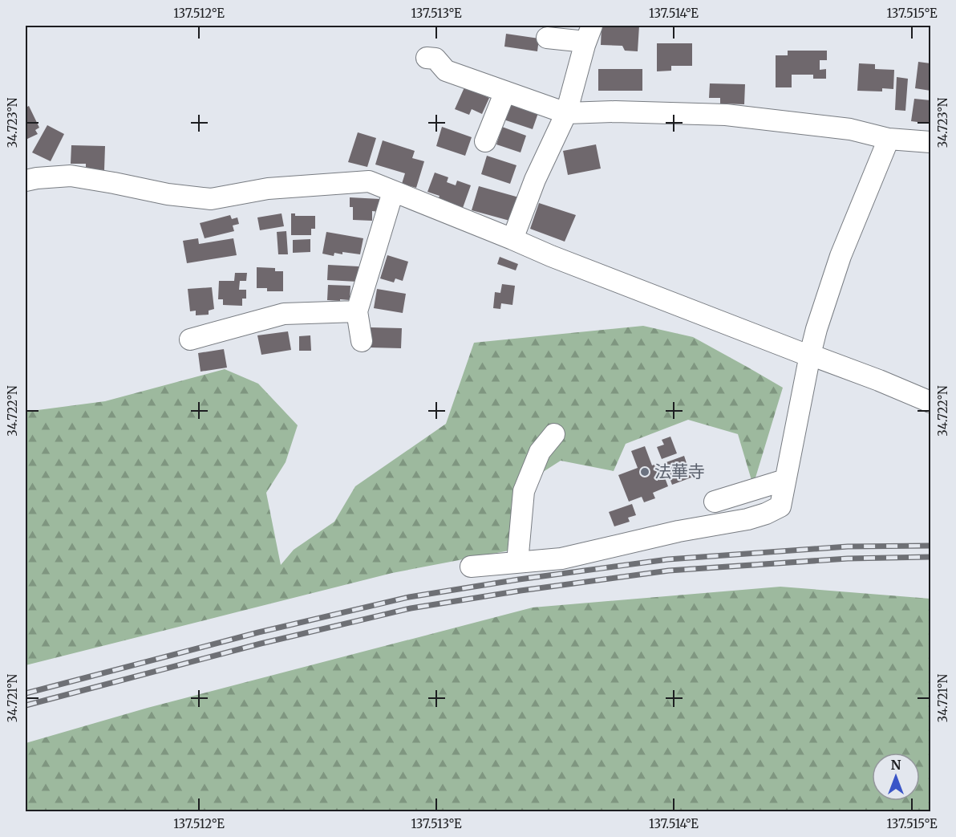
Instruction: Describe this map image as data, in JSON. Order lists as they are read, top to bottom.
{
  "places": ["法華寺"],
  "north": "top",
  "coordinates": [
    "137.512°E",
    "137.513°E",
    "137.514°E",
    "137.515°E",
    "34.723°N",
    "34.722°N",
    "34.721°N"
  ]
}
